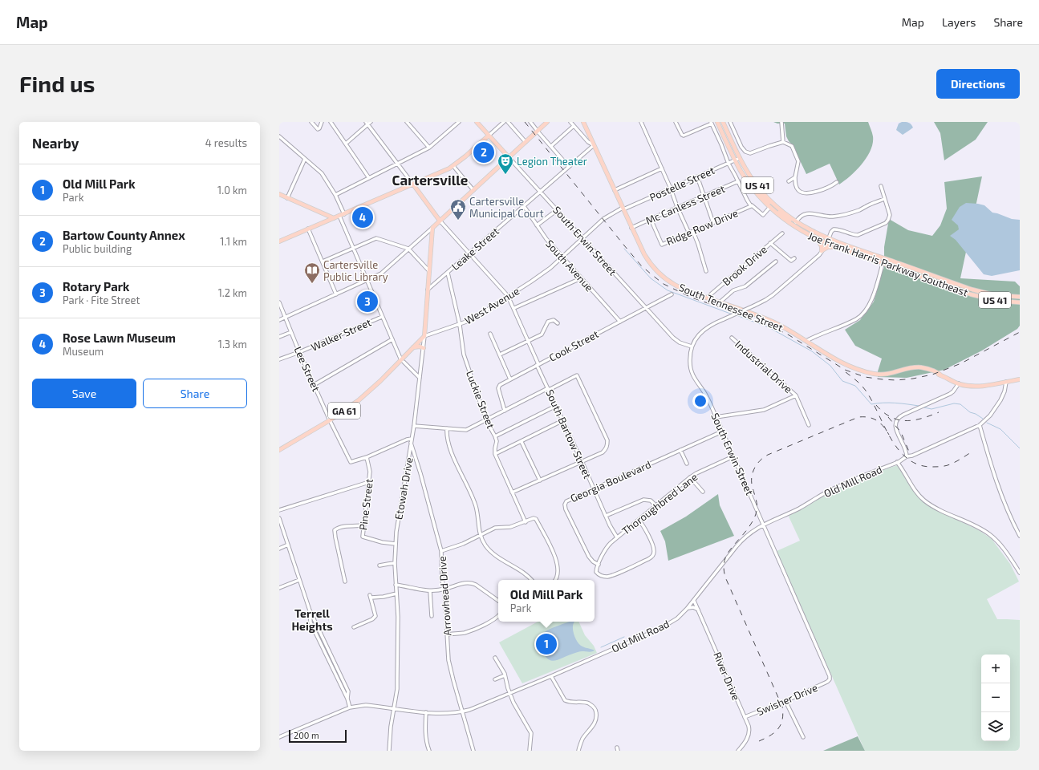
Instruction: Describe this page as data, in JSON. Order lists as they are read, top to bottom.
{
  "streets": {
    "main road": [
      "US 41",
      "Joe Frank Harris Parkway Southeast",
      "West Avenue",
      "South Tennessee Street",
      "GA 61",
      "Etowah Drive"
    ],
    "street": [
      "Postelle Street",
      "Mc Canless Street",
      "Ridge Row Drive",
      "South Erwin Street",
      "Leake Street",
      "South Avenue",
      "Brook Drive",
      "Walker Street",
      "Cook Street",
      "Industrial Drive",
      "Lee Street",
      "Luckie Street",
      "South Bartow Street",
      "Georgia Boulevard",
      "Old Mill Road",
      "Thoroughbred Lane",
      "Pine Street",
      "Arrowhead Drive",
      "River Drive",
      "Swisher Drive"
    ]
  },
  "crossings": [
    ["Postelle Street", "Joe Frank Harris Parkway Southeast"],
    ["Postelle Street", "West Avenue"],
    ["Postelle Street", "South Tennessee Street"],
    ["Mc Canless Street", "Ridge Row Drive"],
    ["Mc Canless Street", "South Tennessee Street"],
    ["South Erwin Street", "Leake Street"],
    ["South Erwin Street", "West Avenue"],
    ["South Erwin Street", "Cook Street"],
    ["South Erwin Street", "Industrial Drive"],
    ["South Erwin Street", "Georgia Boulevard"],
    ["South Erwin Street", "Old Mill Road"],
    ["South Erwin Street", "Thoroughbred Lane"],
    ["South Erwin Street", "Swisher Drive"],
    ["Leake Street", "South Avenue"],
    ["Leake Street", "South Tennessee Street"],
    ["Leake Street", "Luckie Street"],
    ["Leake Street", "South Bartow Street"],
    ["Leake Street", "Etowah Drive"],
    ["South Avenue", "West Avenue"],
    ["South Avenue", "Cook Street"],
    ["Brook Drive", "South Tennessee Street"],
    ["West Avenue", "South Tennessee Street"],
    ["West Avenue", "Lee Street"],
    ["West Avenue", "Luckie Street"],
    ["West Avenue", "South Bartow Street"],
    ["West Avenue", "Etowah Drive"],
    ["South Tennessee Street", "Old Mill Road"],
    ["Walker Street", "Lee Street"],
    ["Cook Street", "South Bartow Street"],
    ["Lee Street", "Etowah Drive"],
    ["Lee Street", "Pine Street"],
    ["South Bartow Street", "Georgia Boulevard"],
    ["South Bartow Street", "Thoroughbred Lane"],
    ["Georgia Boulevard", "Thoroughbred Lane"],
    ["Old Mill Road", "Etowah Drive"],
    ["Old Mill Road", "Arrowhead Drive"],
    ["Old Mill Road", "River Drive"],
    ["Etowah Drive", "Pine Street"],
    ["Etowah Drive", "Arrowhead Drive"],
    ["River Drive", "Swisher Drive"]
  ],
  "districts": ["Cartersville", "Terrell Heights"],
  "places": {
    "theatre": ["Legion Theater"],
    "public building": ["Cartersville Municipal Court"],
    "library": ["Cartersville Public Library"]
  },
  "scale_bar": "200 m",
  "page": {
    "header": "Map",
    "nav": ["Map", "Layers", "Share"],
    "buttons": [
      "Directions",
      ["Save", "Share"]
    ],
    "title": "Find us",
    "heading": ["Nearby", "4 results"],
    "pins": [
      "2",
      "4",
      "3",
      "1"
    ],
    "list": [
      {
        "mark": "1",
        "name": "Old Mill Park",
        "note": "Park",
        "value": "1.0 km"
      },
      {
        "mark": "2",
        "name": "Bartow County Annex",
        "note": "Public building",
        "value": "1.1 km"
      },
      {
        "mark": "3",
        "name": "Rotary Park",
        "note": "Park · Fite Street",
        "value": "1.2 km"
      },
      {
        "mark": "4",
        "name": "Rose Lawn Museum",
        "note": "Museum",
        "value": "1.3 km"
      }
    ],
    "popup": ["Old Mill Park", "Park"],
    "map_buttons": ["+", "−"],
    "scale": "200 m"
  }
}
